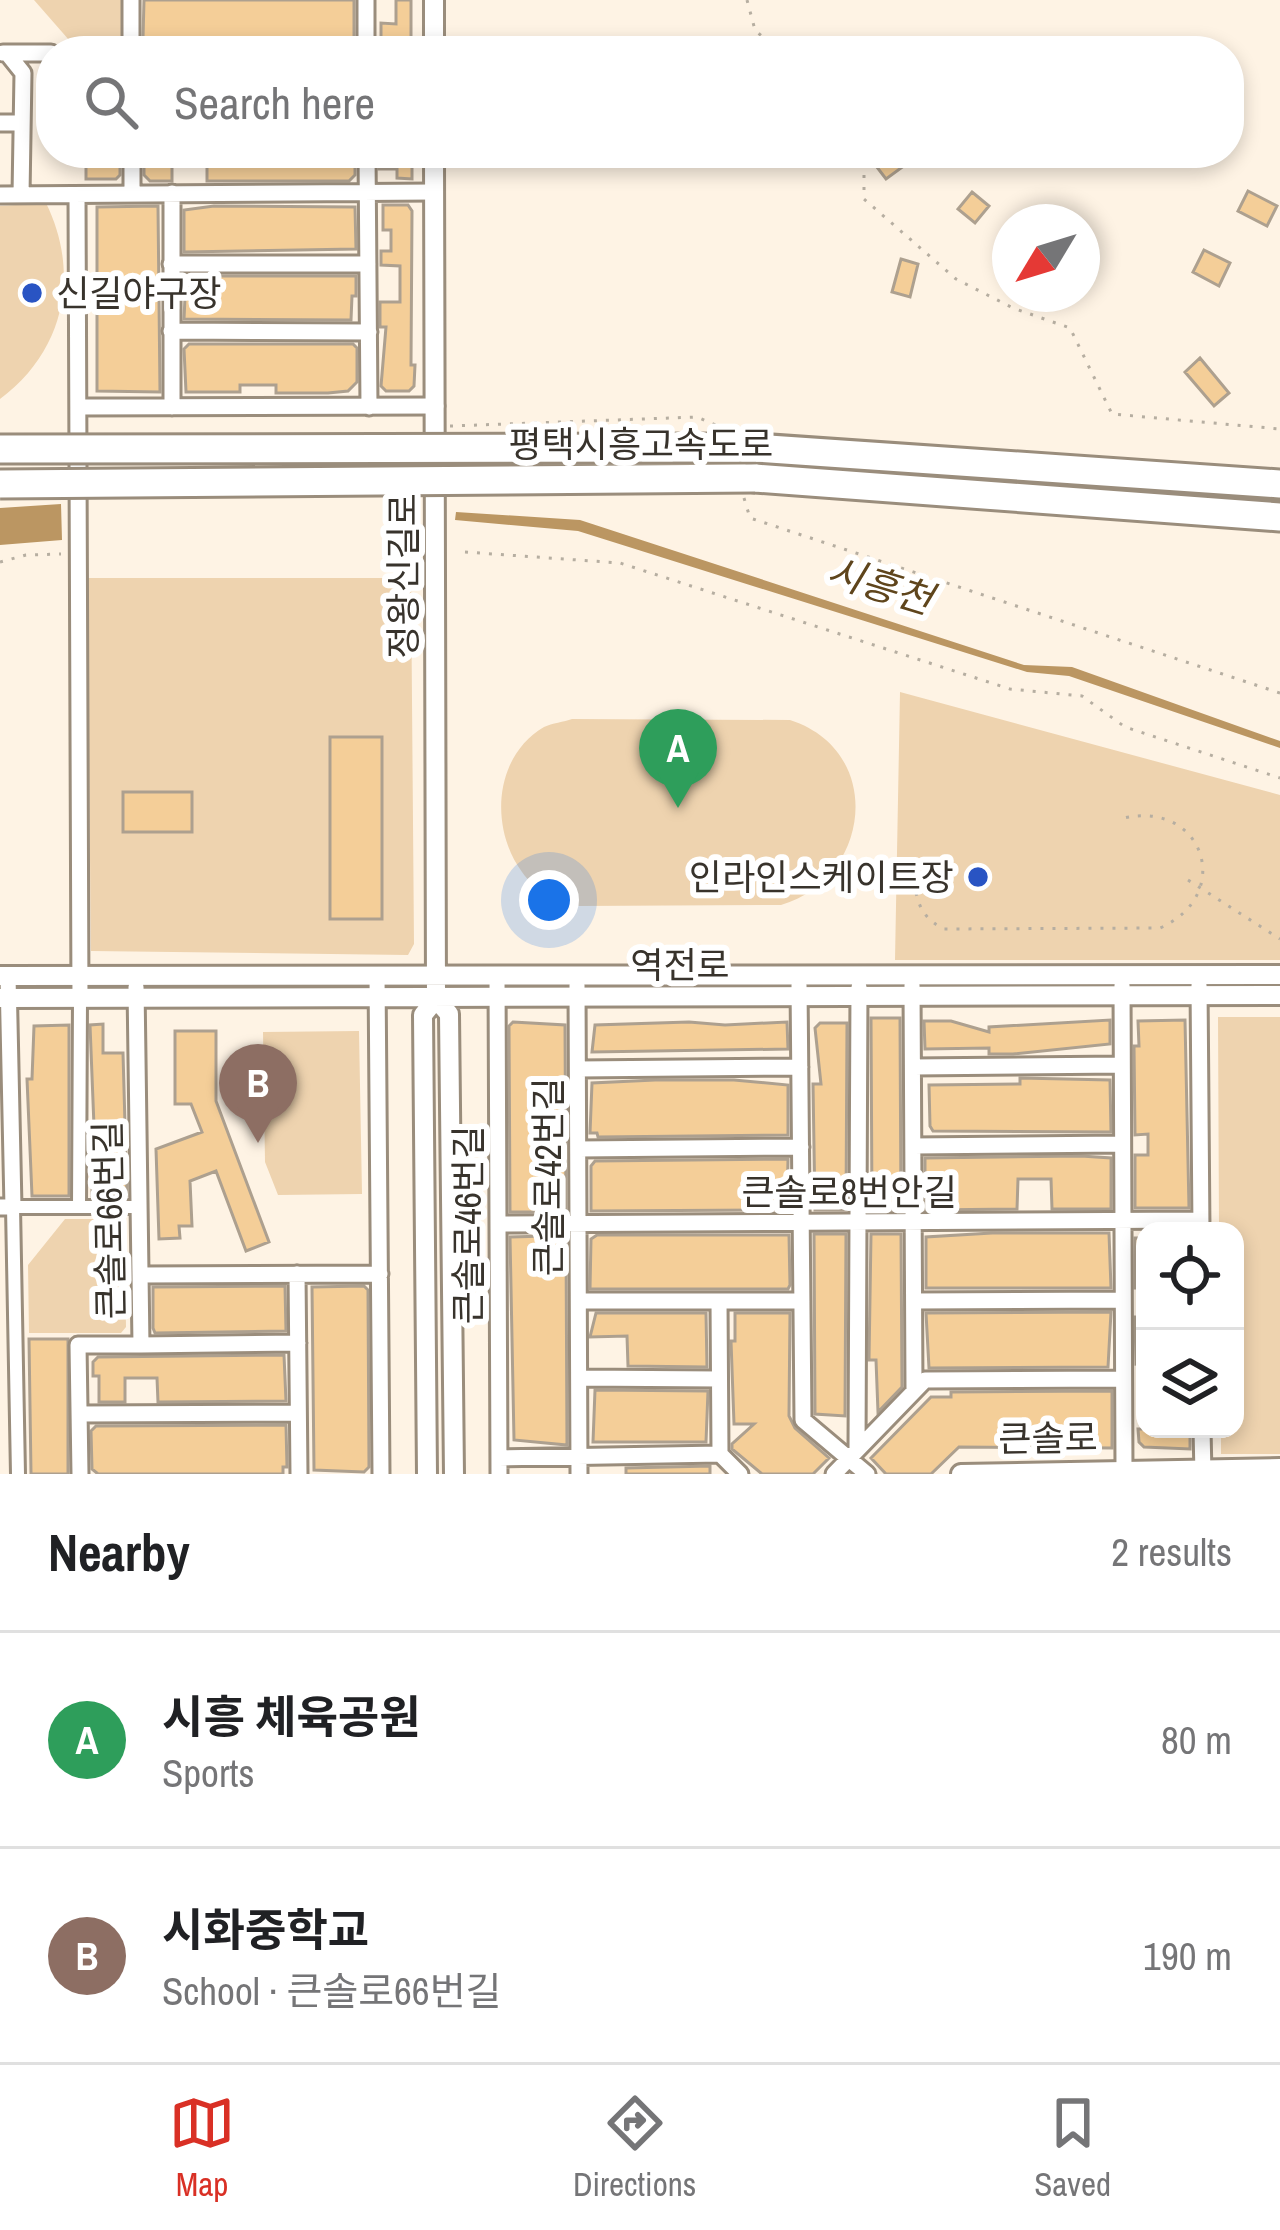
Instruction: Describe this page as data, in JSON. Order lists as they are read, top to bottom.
{
  "streets": {
    "highway": ["평택시흥고속도로"],
    "street": [
      "정왕신길로",
      "역전로",
      "큰솔로42번길",
      "큰솔로8번안길",
      "큰솔로66번길",
      "큰솔로46번길",
      "큰솔로"
    ]
  },
  "crossings": [
    ["정왕신길로", "역전로"],
    ["역전로", "큰솔로42번길"],
    ["역전로", "큰솔로66번길"],
    ["역전로", "큰솔로46번길"],
    ["큰솔로42번길", "큰솔로8번안길"],
    ["큰솔로8번안길", "큰솔로46번길"]
  ],
  "water": ["시흥천"],
  "places": ["신길야구장", "인라인스케이트장"],
  "north": "bottom left",
  "page": {
    "search": "Search here",
    "pins": ["A", "B"],
    "heading": ["Nearby", "2 results"],
    "list": [
      {
        "mark": "A",
        "name": "시흥 체육공원",
        "note": "Sports",
        "value": "80 m"
      },
      {
        "mark": "B",
        "name": "시화중학교",
        "note": "School · 큰솔로66번길",
        "value": "190 m"
      }
    ],
    "nav": ["Map", "Directions", "Saved"]
  }
}
